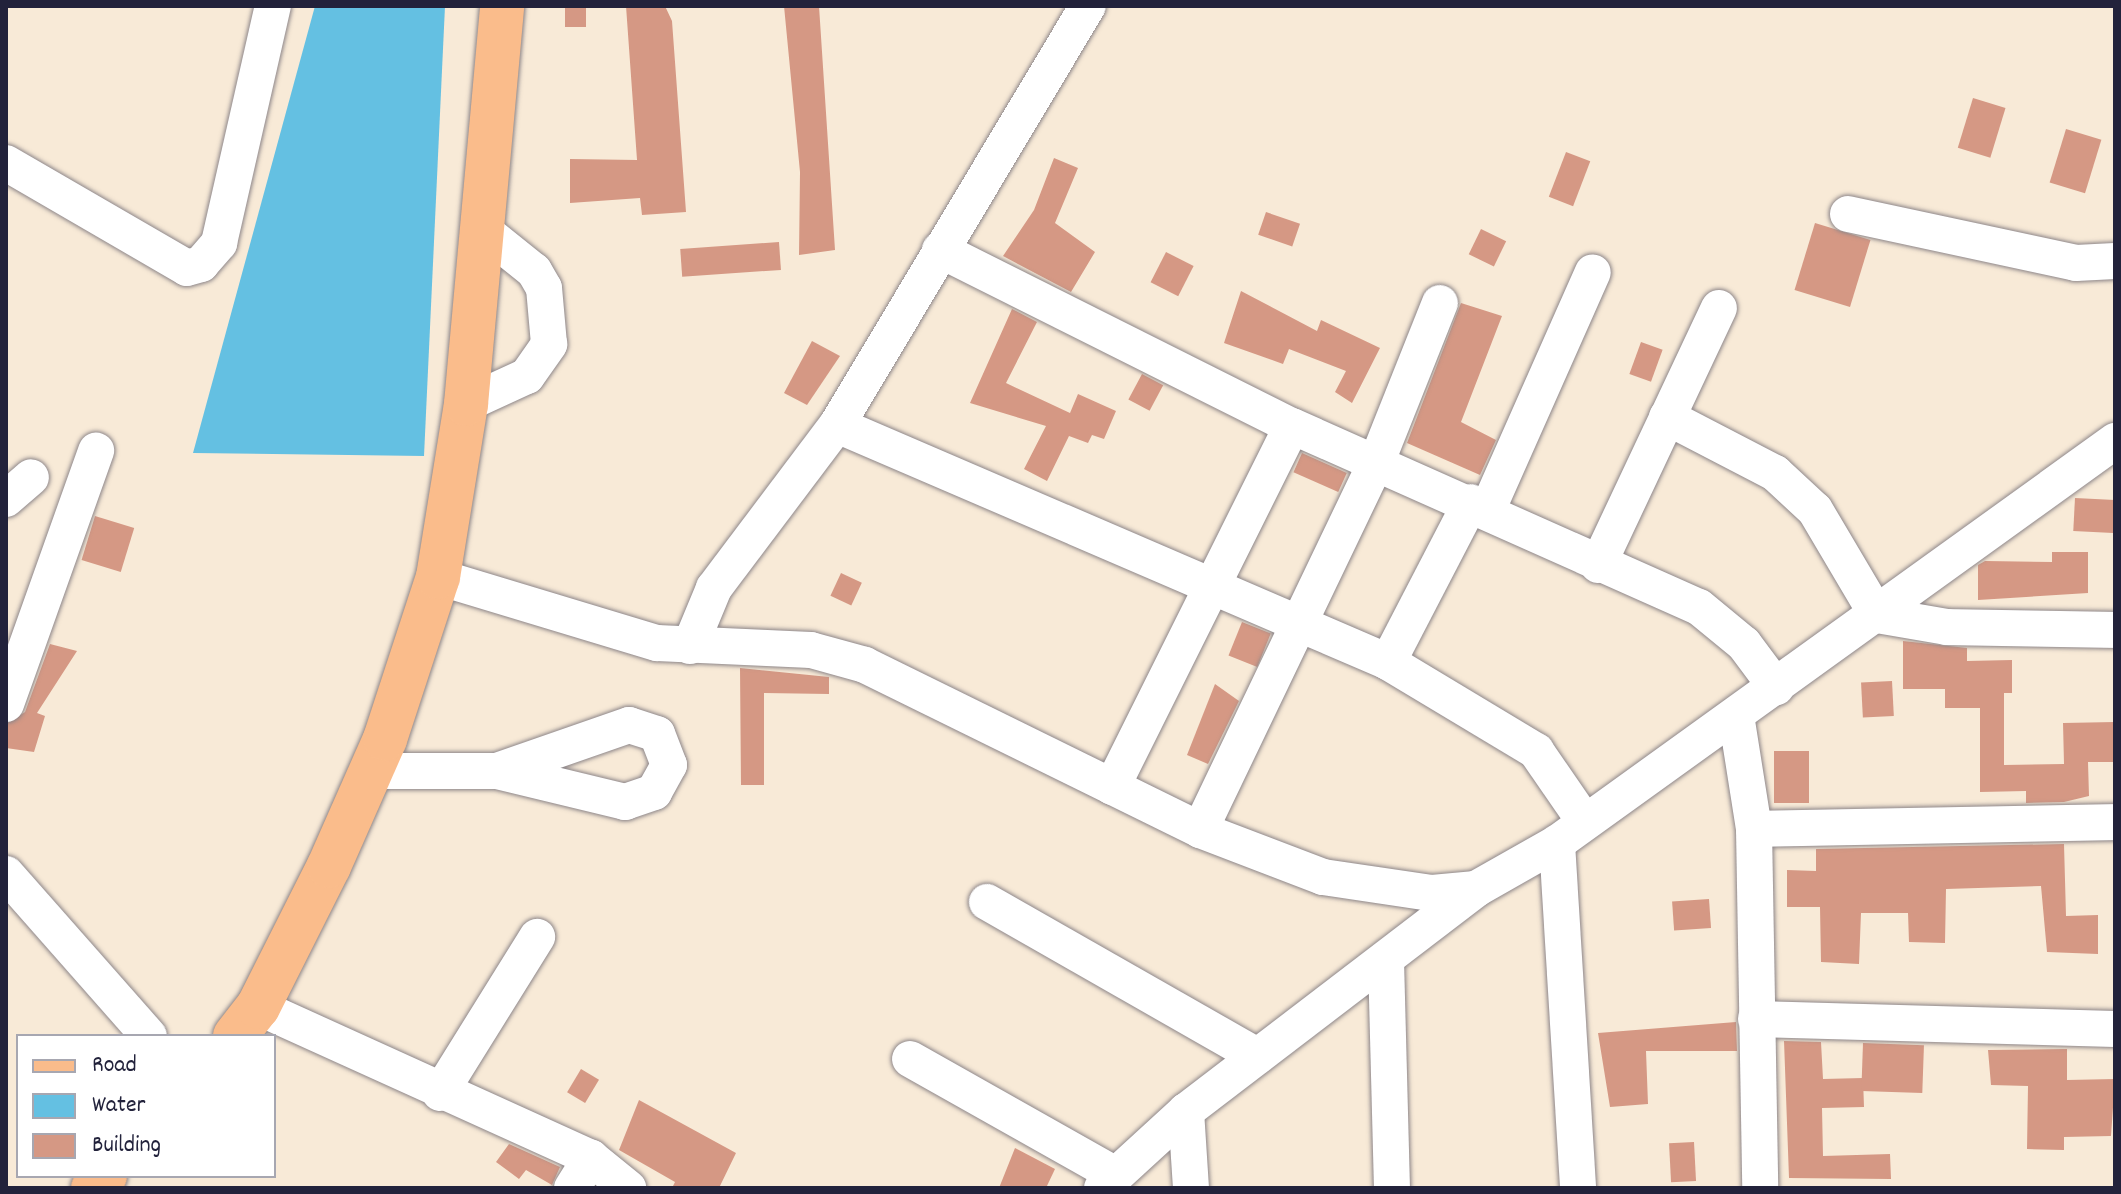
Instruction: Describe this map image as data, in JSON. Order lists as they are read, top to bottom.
{
  "legend": ["Road", "Water", "Building"]
}
